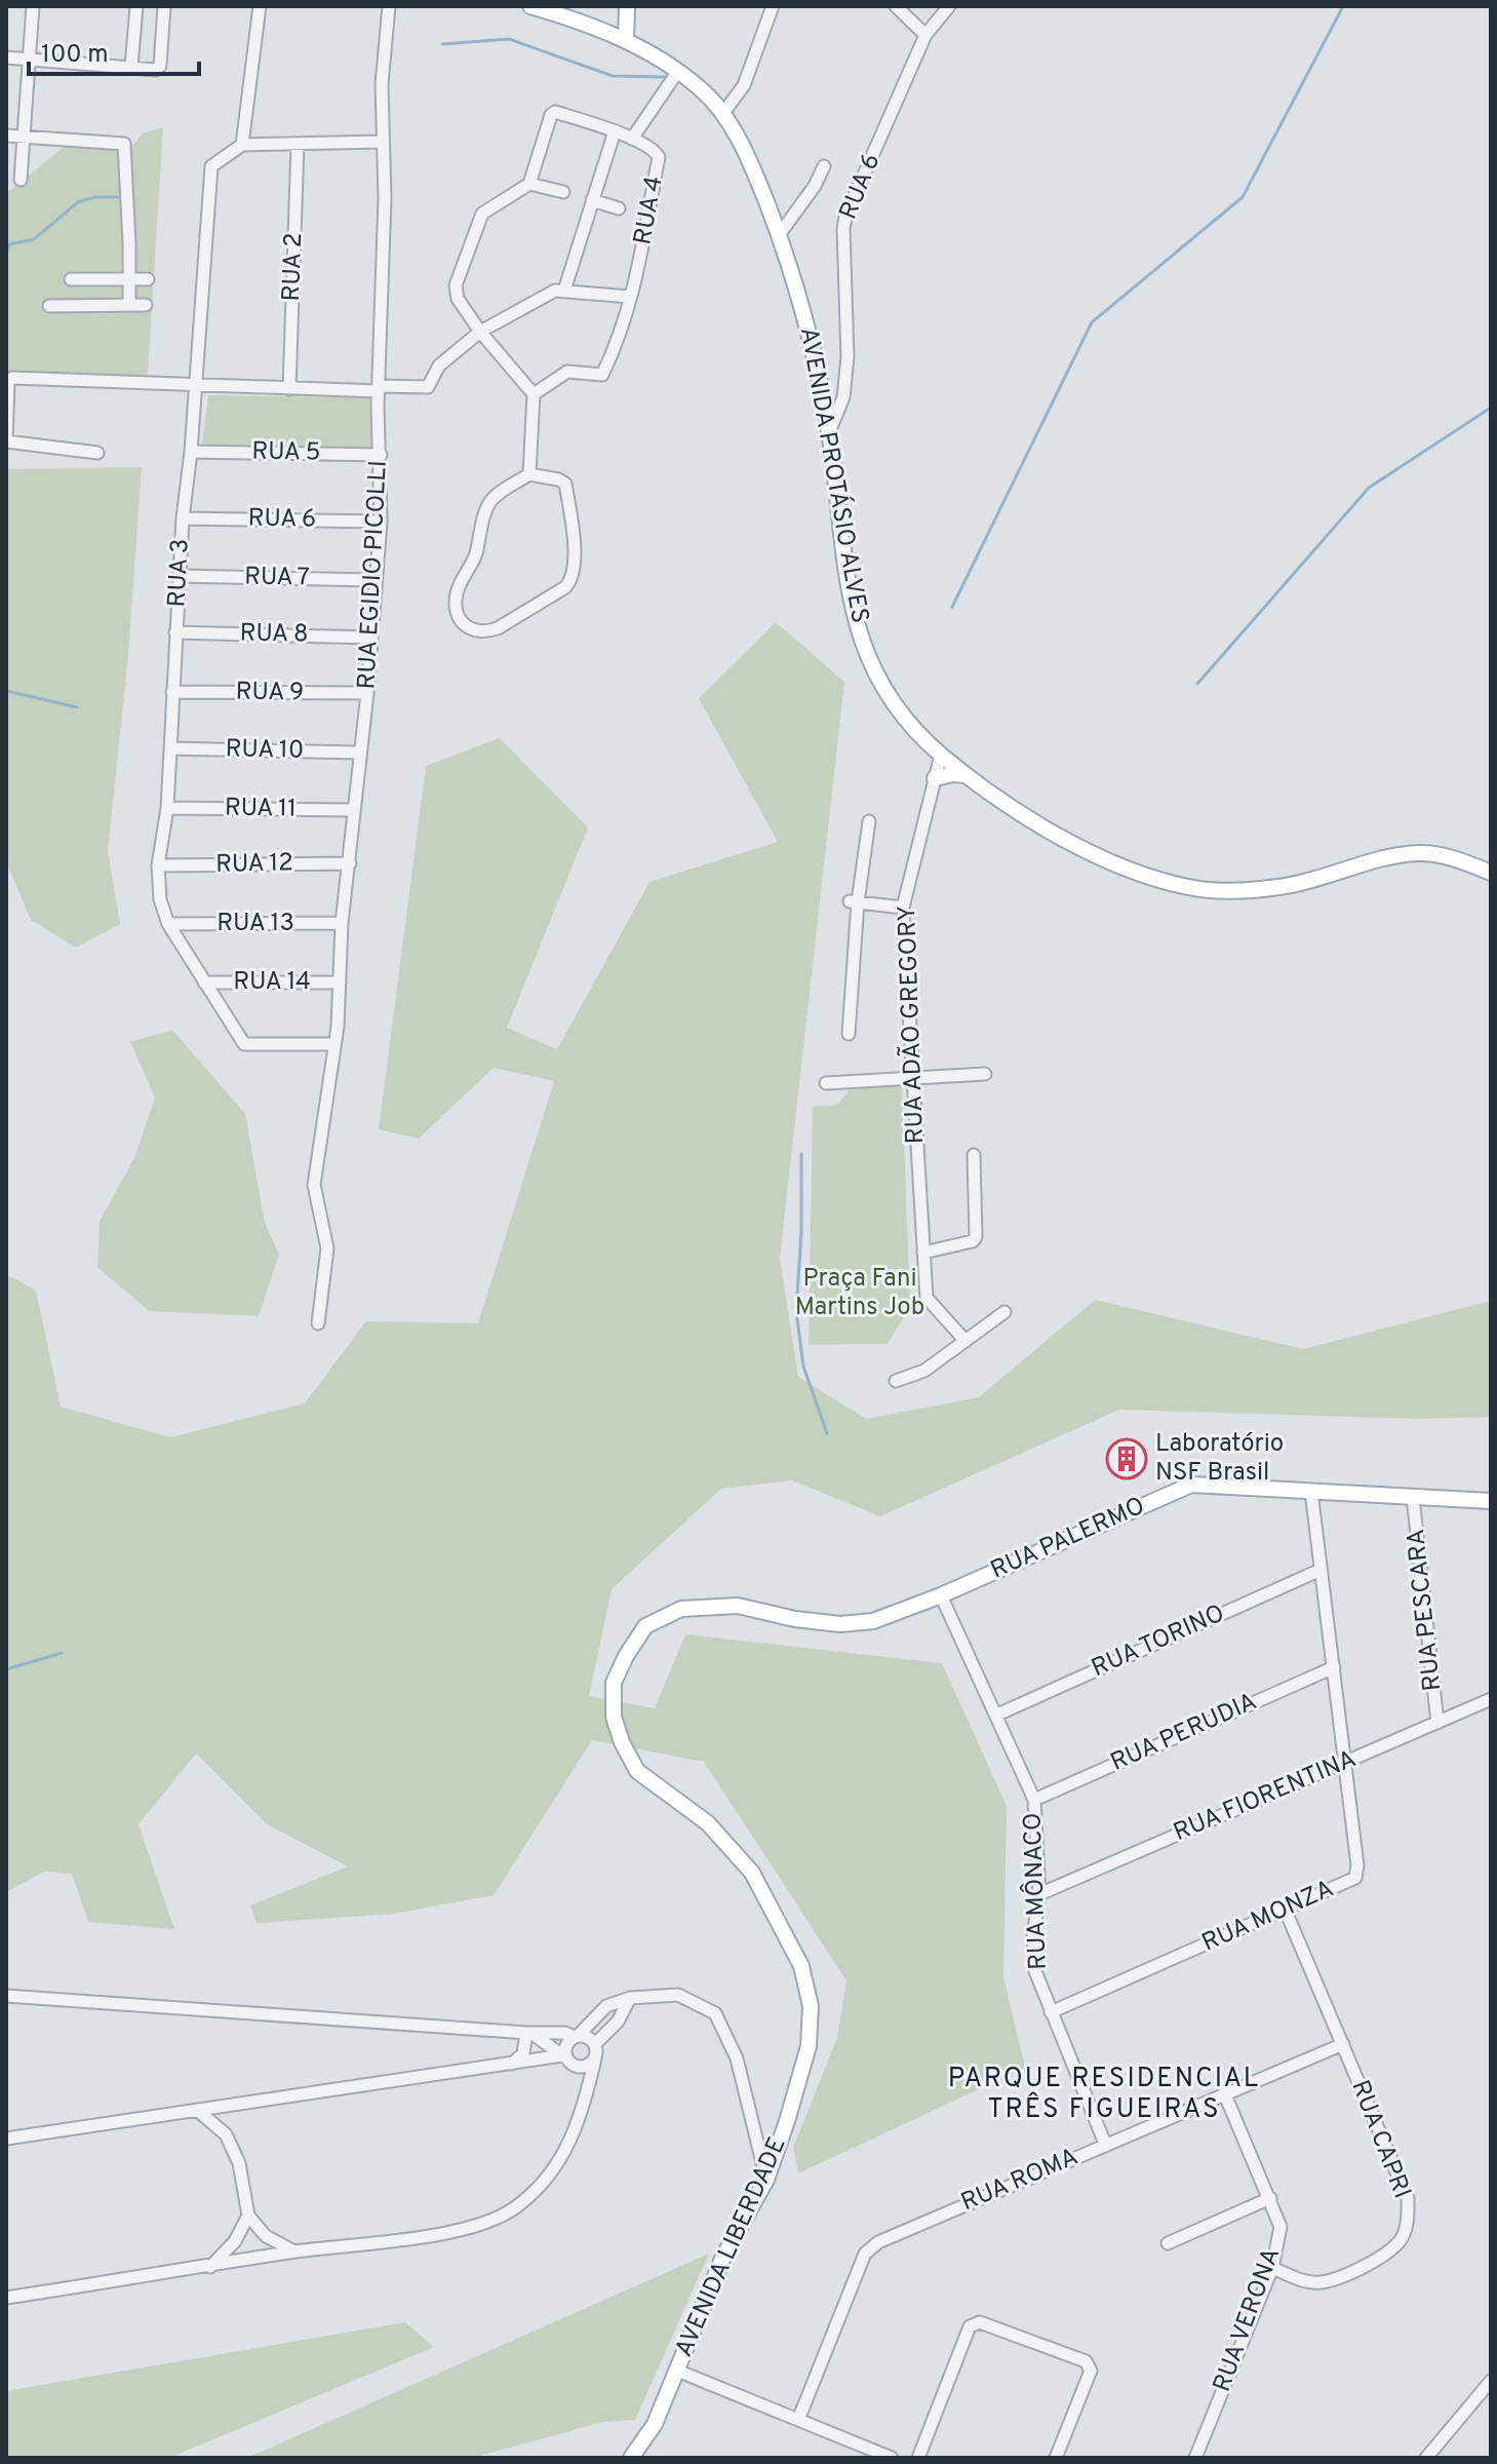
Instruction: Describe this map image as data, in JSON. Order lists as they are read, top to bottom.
{
  "streets": {
    "main road": ["AVENIDA PROTÁSIO ALVES", "RUA PALERMO", "AVENIDA LIBERDADE"],
    "street": [
      "RUA 6",
      "RUA 4",
      "RUA 2",
      "RUA 5",
      "RUA 3",
      "RUA EGIDIO PICOLLI",
      "RUA 7",
      "RUA 8",
      "RUA 9",
      "RUA 10",
      "RUA 11",
      "RUA 12",
      "RUA 13",
      "RUA 14",
      "RUA ADÃO GREGORY",
      "RUA PESCARA",
      "RUA TORINO",
      "RUA PERUDIA",
      "RUA FIORENTINA",
      "RUA MÔNACO",
      "RUA MONZA",
      "RUA CAPRI",
      "RUA ROMA",
      "RUA VERONA"
    ]
  },
  "crossings": [
    ["RUA 6", "AVENIDA PROTÁSIO ALVES"],
    ["RUA 6", "RUA 3"],
    ["RUA 6", "RUA EGIDIO PICOLLI"],
    ["RUA 5", "RUA 3"],
    ["RUA 5", "RUA EGIDIO PICOLLI"],
    ["AVENIDA PROTÁSIO ALVES", "RUA ADÃO GREGORY"],
    ["RUA 3", "RUA EGIDIO PICOLLI"],
    ["RUA 3", "RUA 7"],
    ["RUA 3", "RUA 8"],
    ["RUA 3", "RUA 9"],
    ["RUA 3", "RUA 10"],
    ["RUA 3", "RUA 11"],
    ["RUA 3", "RUA 12"],
    ["RUA 3", "RUA 13"],
    ["RUA 3", "RUA 14"],
    ["RUA EGIDIO PICOLLI", "RUA 7"],
    ["RUA EGIDIO PICOLLI", "RUA 8"],
    ["RUA EGIDIO PICOLLI", "RUA 9"],
    ["RUA EGIDIO PICOLLI", "RUA 10"],
    ["RUA EGIDIO PICOLLI", "RUA 11"],
    ["RUA EGIDIO PICOLLI", "RUA 12"],
    ["RUA EGIDIO PICOLLI", "RUA 13"],
    ["RUA EGIDIO PICOLLI", "RUA 14"],
    ["RUA PALERMO", "RUA PESCARA"],
    ["RUA PALERMO", "RUA MÔNACO"],
    ["RUA PALERMO", "RUA MONZA"],
    ["RUA PALERMO", "AVENIDA LIBERDADE"],
    ["RUA PESCARA", "RUA FIORENTINA"],
    ["RUA TORINO", "RUA MÔNACO"],
    ["RUA TORINO", "RUA MONZA"],
    ["RUA PERUDIA", "RUA MÔNACO"],
    ["RUA PERUDIA", "RUA MONZA"],
    ["RUA FIORENTINA", "RUA MÔNACO"],
    ["RUA FIORENTINA", "RUA MONZA"],
    ["RUA MÔNACO", "RUA MONZA"],
    ["RUA MÔNACO", "RUA ROMA"],
    ["RUA MÔNACO", "AVENIDA LIBERDADE"],
    ["RUA MONZA", "RUA CAPRI"],
    ["RUA CAPRI", "RUA ROMA"],
    ["RUA CAPRI", "RUA VERONA"],
    ["RUA ROMA", "RUA VERONA"]
  ],
  "districts": ["PARQUE RESIDENCIAL TRÊS FIGUEIRAS"],
  "parks": ["Praça Fani Martins Job"],
  "places": {
    "building": ["Laboratório NSF Brasil"]
  },
  "scale_bar": "100 m"
}
